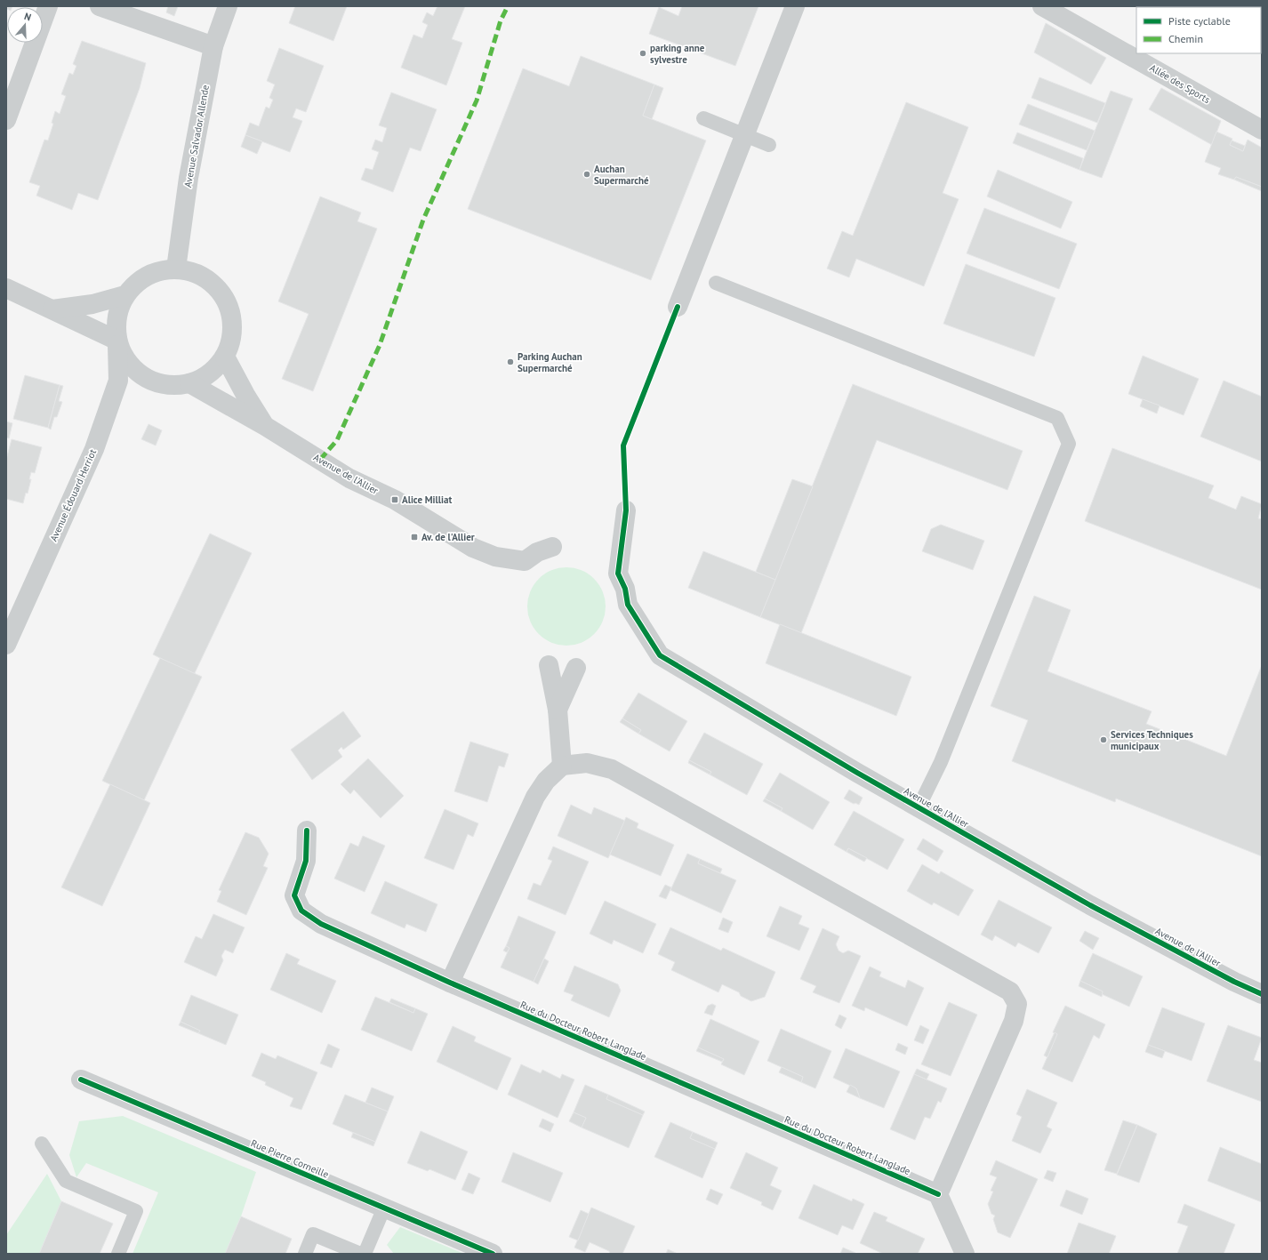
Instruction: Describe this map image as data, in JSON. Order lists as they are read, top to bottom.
{
  "streets": {
    "street": [
      "Allée des Sports",
      "Avenue Salvador Allende",
      "Avenue de l'Allier",
      "Avenue Édouard Herriot",
      "Rue du Docteur Robert Langlade",
      "Rue Pierre Corneille"
    ]
  },
  "crossings": [
    ["Avenue Salvador Allende", "Avenue de l'Allier"],
    ["Avenue Salvador Allende", "Avenue Édouard Herriot"],
    ["Avenue de l'Allier", "Avenue Édouard Herriot"]
  ],
  "places": {
    "other": [
      "parking anne sylvestre",
      "Auchan Supermarché",
      "Parking Auchan Supermarché",
      "Services Techniques municipaux"
    ],
    "transit": ["Alice Milliat", "Av. de l'Allier"]
  },
  "legend": ["Piste cyclable", "Chemin"],
  "north": "top"
}
